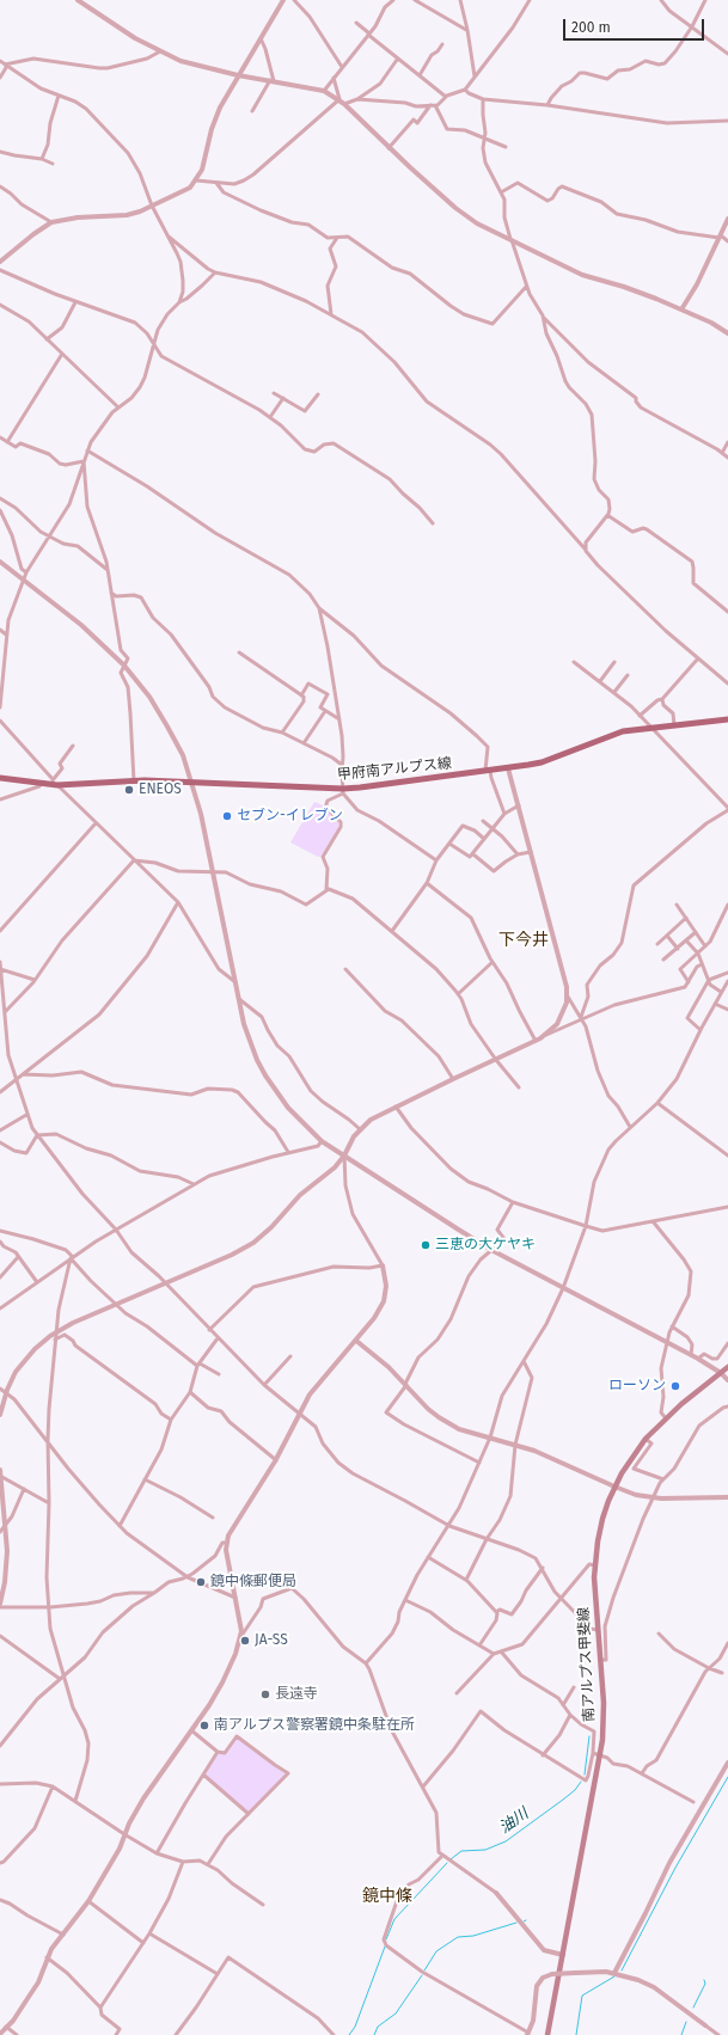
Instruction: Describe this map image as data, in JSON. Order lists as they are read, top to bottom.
{
  "streets": {
    "main road": ["甲府南アルプス線", "南アルプス甲斐線"]
  },
  "districts": ["下今井", "鏡中條"],
  "water": ["油川"],
  "places": [
    "ENEOS",
    "セブン-イレブン",
    "三恵の大ケヤキ",
    "ローソン",
    "鏡中條郵便局",
    "JA-SS",
    "長遠寺",
    "南アルプス警察署鏡中条駐在所"
  ],
  "scale_bar": "200 m"
}
